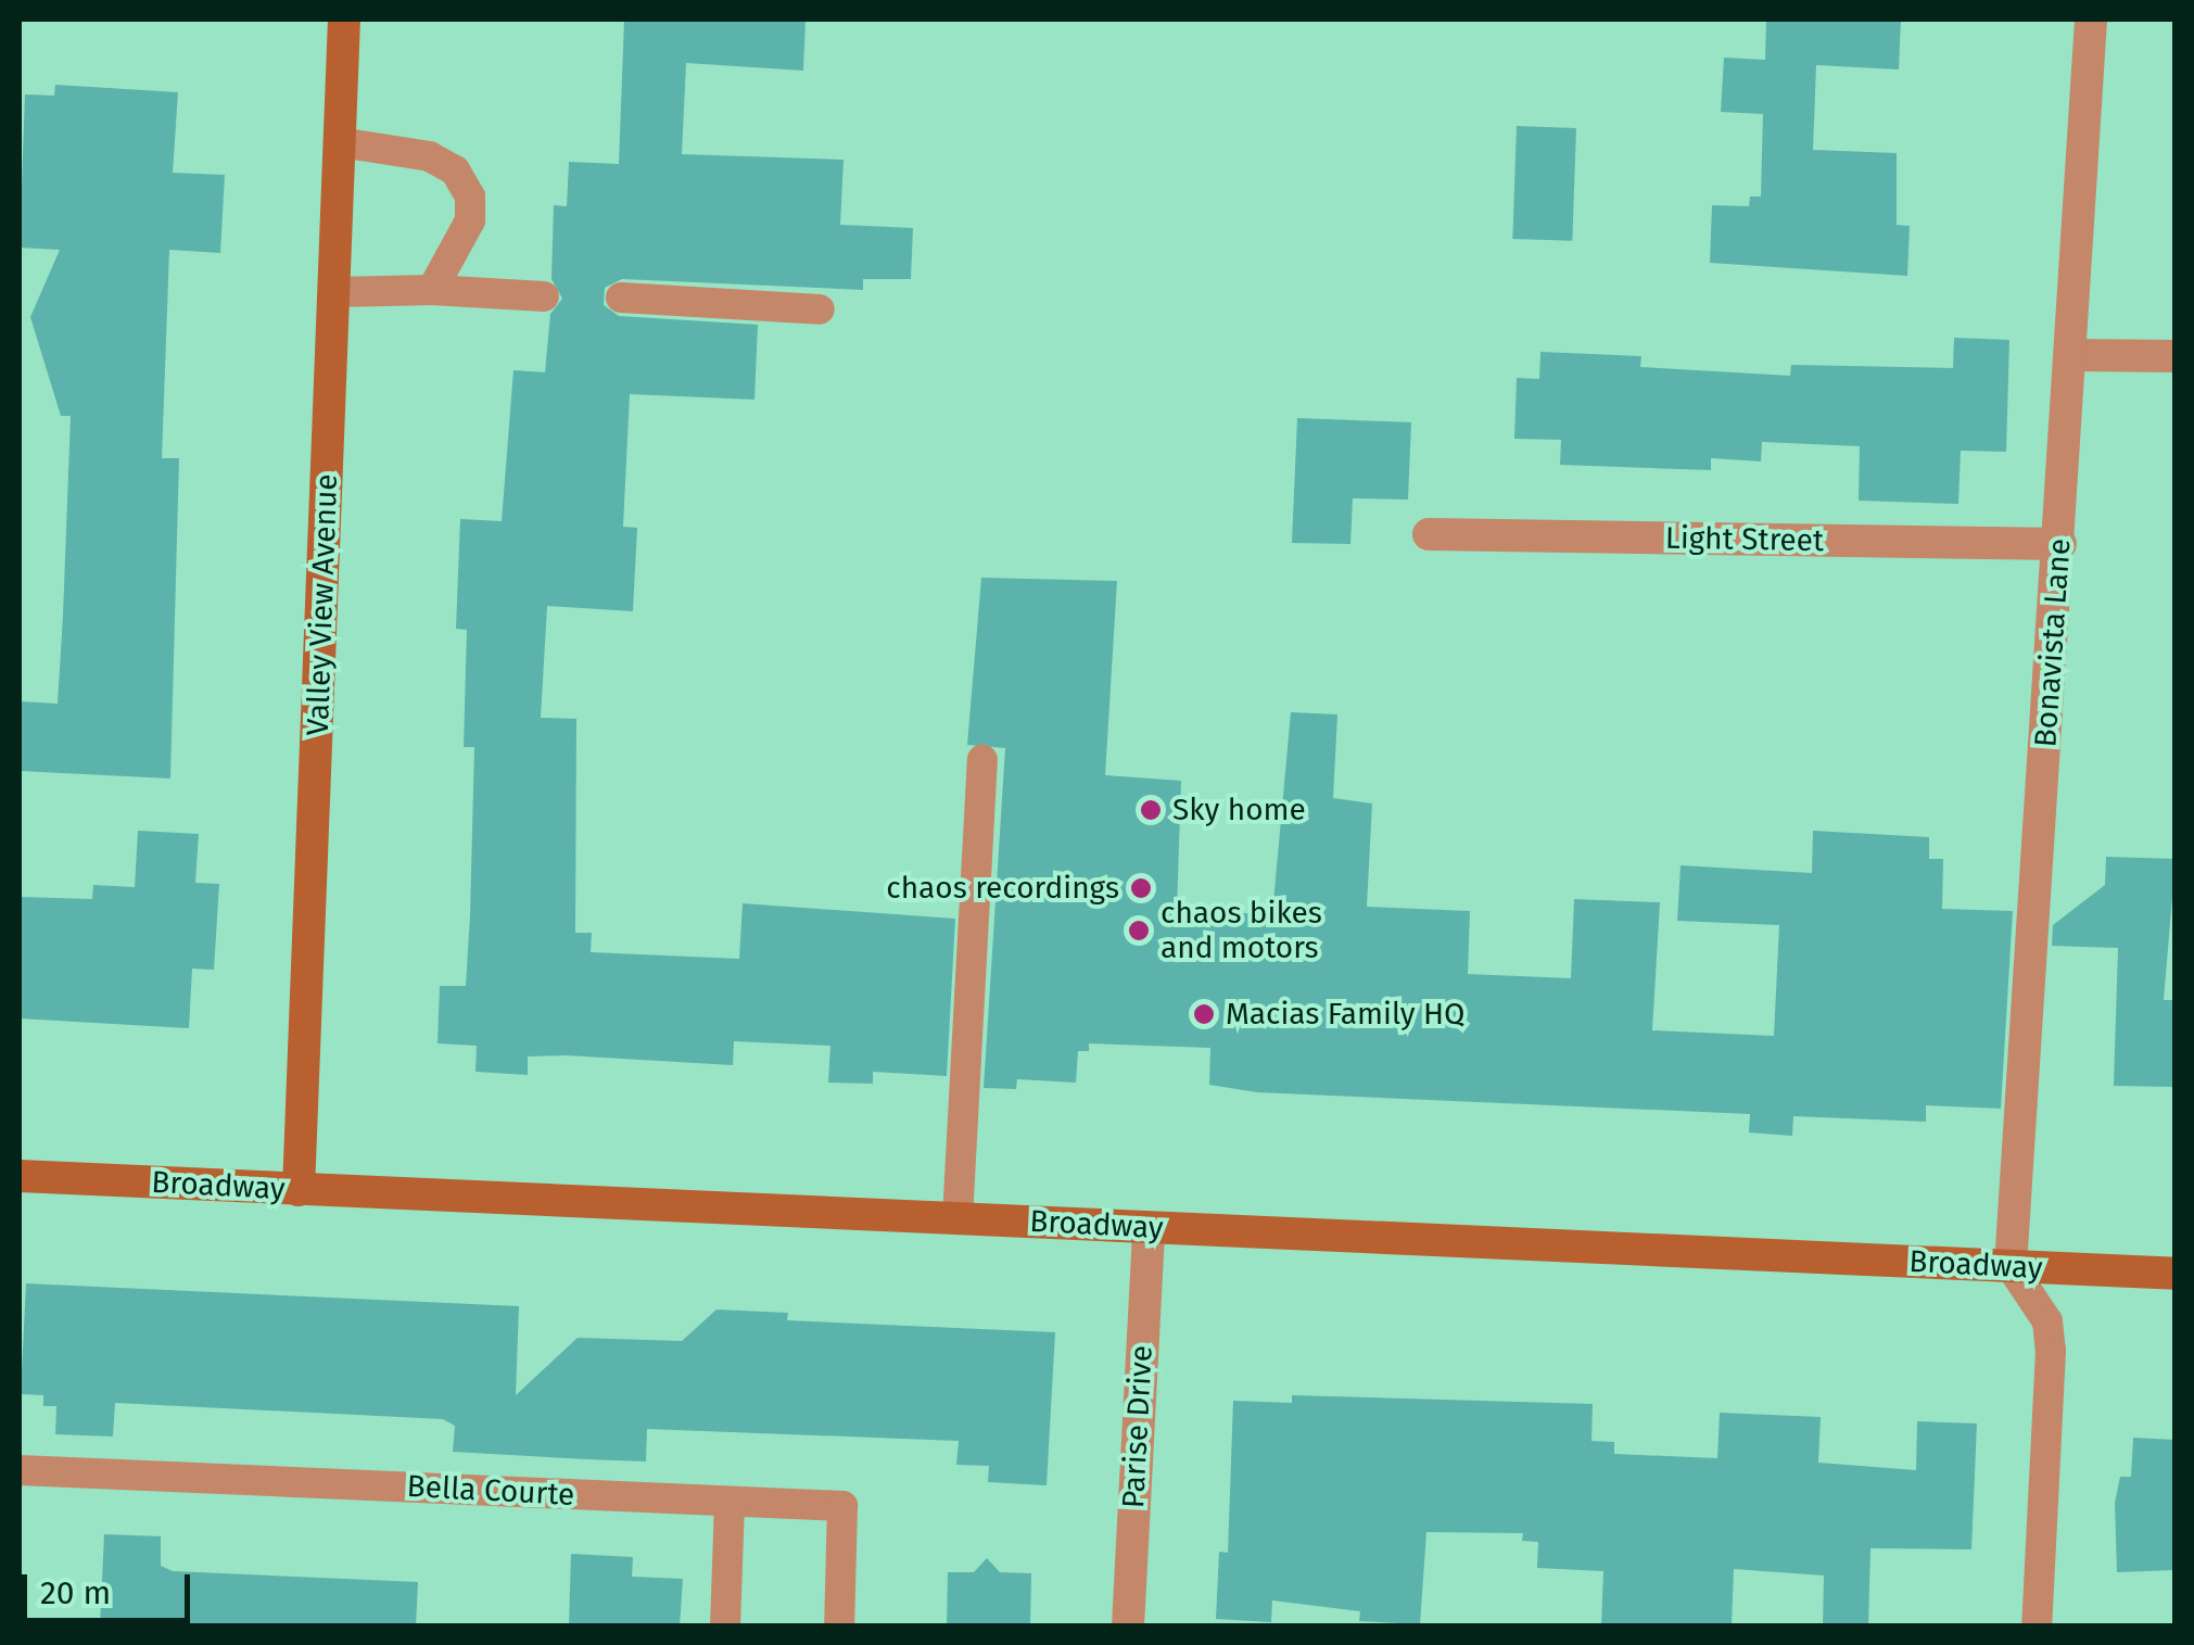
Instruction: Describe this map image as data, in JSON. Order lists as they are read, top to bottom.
{
  "streets": {
    "street": [
      "Light Street",
      "Valley View Avenue",
      "Bonavista Lane",
      "Broadway",
      "Parise Drive"
    ],
    "lane": ["Bella Courte"]
  },
  "crossings": [
    ["Light Street", "Bonavista Lane"],
    ["Valley View Avenue", "Broadway"],
    ["Bonavista Lane", "Broadway"],
    ["Broadway", "Parise Drive"]
  ],
  "places": [
    "Sky home",
    "chaos recordings",
    "chaos bikes and motors",
    "Macias Family HQ"
  ],
  "scale_bar": "20 m"
}
